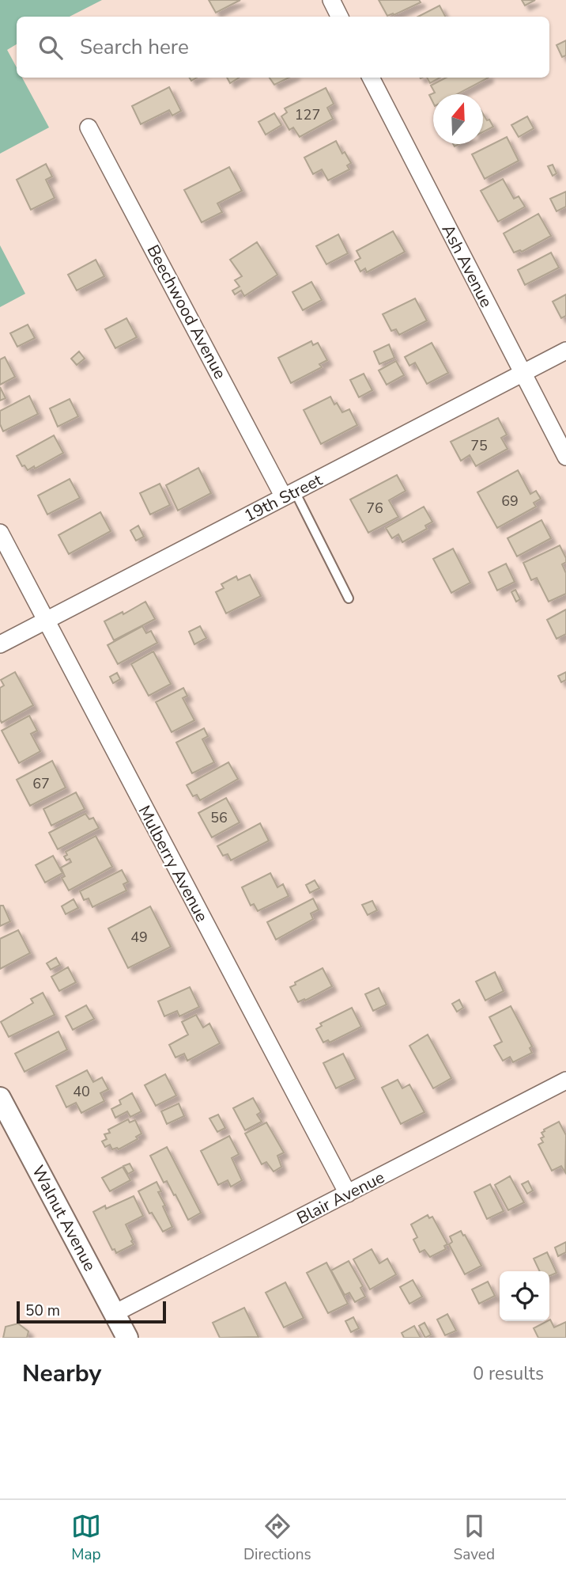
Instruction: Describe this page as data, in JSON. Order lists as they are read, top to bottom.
{
  "streets": {
    "street": [
      "Ash Avenue",
      "Beechwood Avenue",
      "19th Street",
      "Mulberry Avenue",
      "Blair Avenue",
      "Walnut Avenue"
    ]
  },
  "crossings": [
    ["Ash Avenue", "19th Street"],
    ["Beechwood Avenue", "19th Street"],
    ["19th Street", "Mulberry Avenue"],
    ["Mulberry Avenue", "Blair Avenue"],
    ["Blair Avenue", "Walnut Avenue"]
  ],
  "house_numbers": [
    "127",
    "75",
    "69",
    "76",
    "67",
    "56",
    "49",
    "40"
  ],
  "scale_bar": "50 m",
  "north": "top",
  "page": {
    "search": "Search here",
    "scale": "50 m",
    "heading": ["Nearby", "0 results"],
    "nav": ["Map", "Directions", "Saved"]
  }
}
